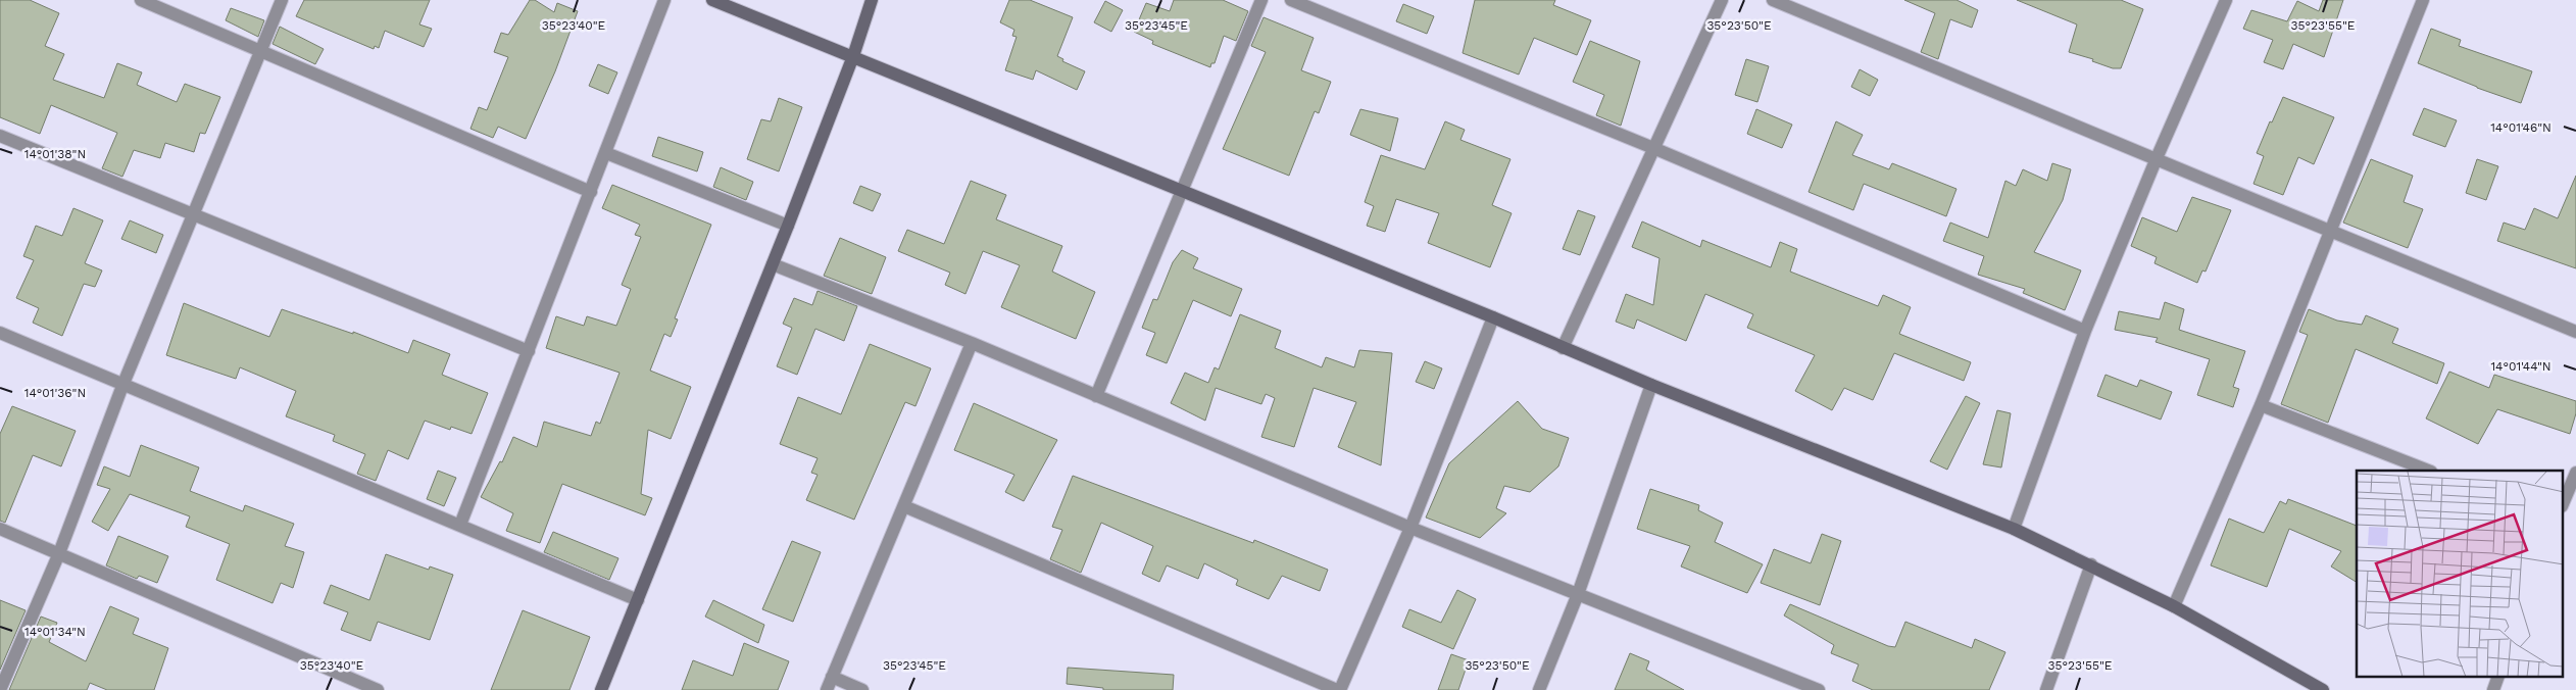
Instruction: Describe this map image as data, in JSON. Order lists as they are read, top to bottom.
{
  "coordinates": [
    "35°23'40\"E",
    "35°23'45\"E",
    "35°23'50\"E",
    "35°23'55\"E",
    "14°01'46\"N",
    "14°01'38\"N",
    "14°01'44\"N",
    "14°01'36\"N",
    "14°01'34\"N"
  ]
}
